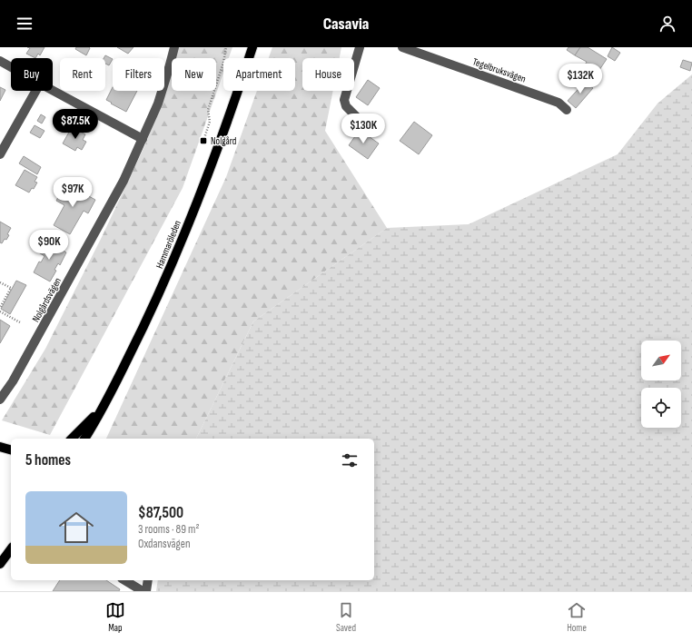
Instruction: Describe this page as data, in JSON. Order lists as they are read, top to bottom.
{
  "streets": {
    "main road": ["Hammaröleden"],
    "street": ["Tegelbruksvägen", "Nolgårdsvägen"]
  },
  "places": {
    "transit": ["Nolgård"]
  },
  "north": "top right",
  "page": {
    "header": "Casavia",
    "chip": [
      "Buy",
      "Rent",
      "Filters",
      "New",
      "Apartment",
      "House"
    ],
    "price": [
      "$132K",
      "$87.5K",
      "$130K",
      "$97K",
      "$90K"
    ],
    "heading": "5 homes",
    "list": [
      {
        "name": "$87,500",
        "note": "3 rooms · 89 m² · Oxdansvägen"
      }
    ],
    "tabs": ["Map", "Saved", "Home"]
  }
}
